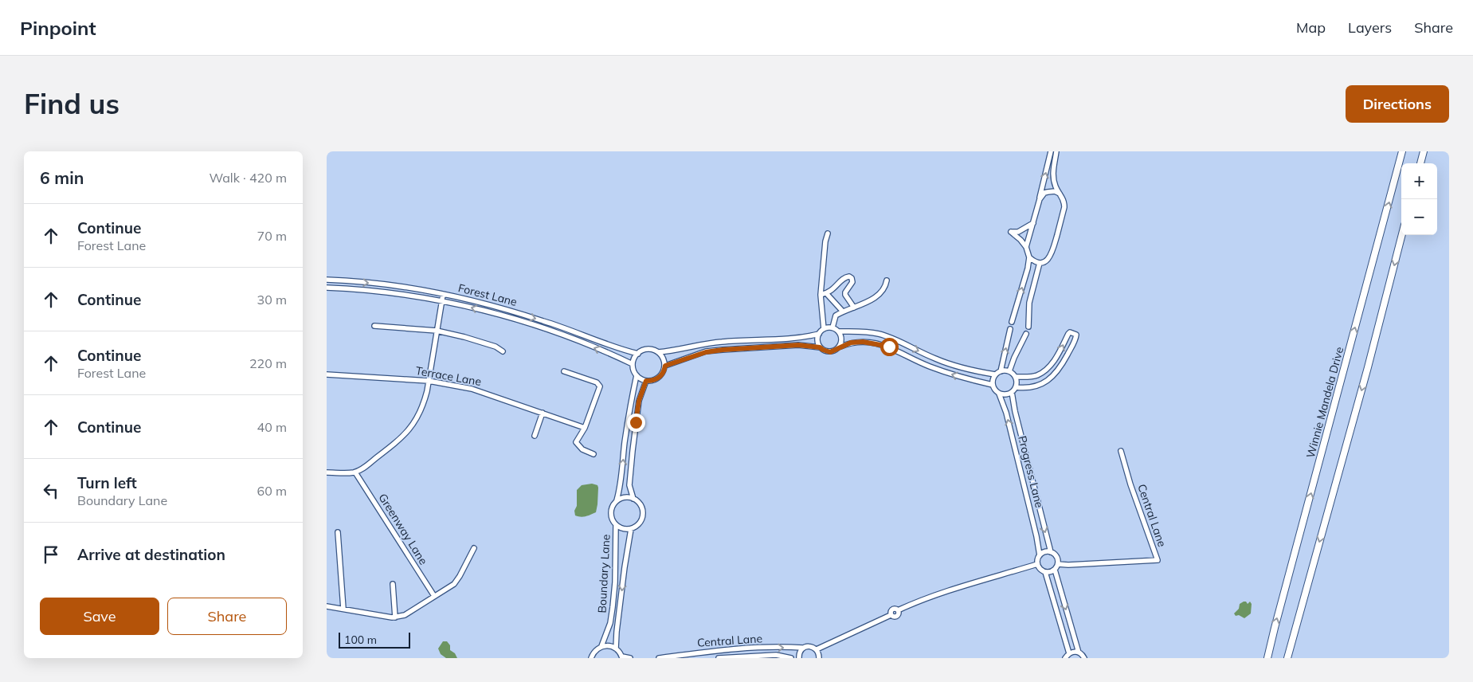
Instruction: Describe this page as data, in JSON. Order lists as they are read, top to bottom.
{
  "streets": {
    "main road": ["Winnie Mandela Drive"],
    "street": [
      "Forest Lane",
      "Terrace Lane",
      "Progress Lane",
      "Central Lane",
      "Greenway Lane",
      "Boundary Lane"
    ]
  },
  "crossings": [
    ["Progress Lane", "Central Lane"]
  ],
  "scale_bar": "100 m",
  "page": {
    "header": "Pinpoint",
    "nav": ["Map", "Layers", "Share"],
    "buttons": [
      "Directions",
      ["Save", "Share"]
    ],
    "title": "Find us",
    "heading": ["6 min", "Walk · 420 m"],
    "map_buttons": ["+", "−"],
    "list": [
      ["Continue", "Forest Lane", "70 m"],
      ["Continue", "30 m"],
      ["Continue", "Forest Lane", "220 m"],
      ["Continue", "40 m"],
      ["Turn left", "Boundary Lane", "60 m"],
      "Arrive at destination"
    ],
    "scale": "100 m"
  }
}
